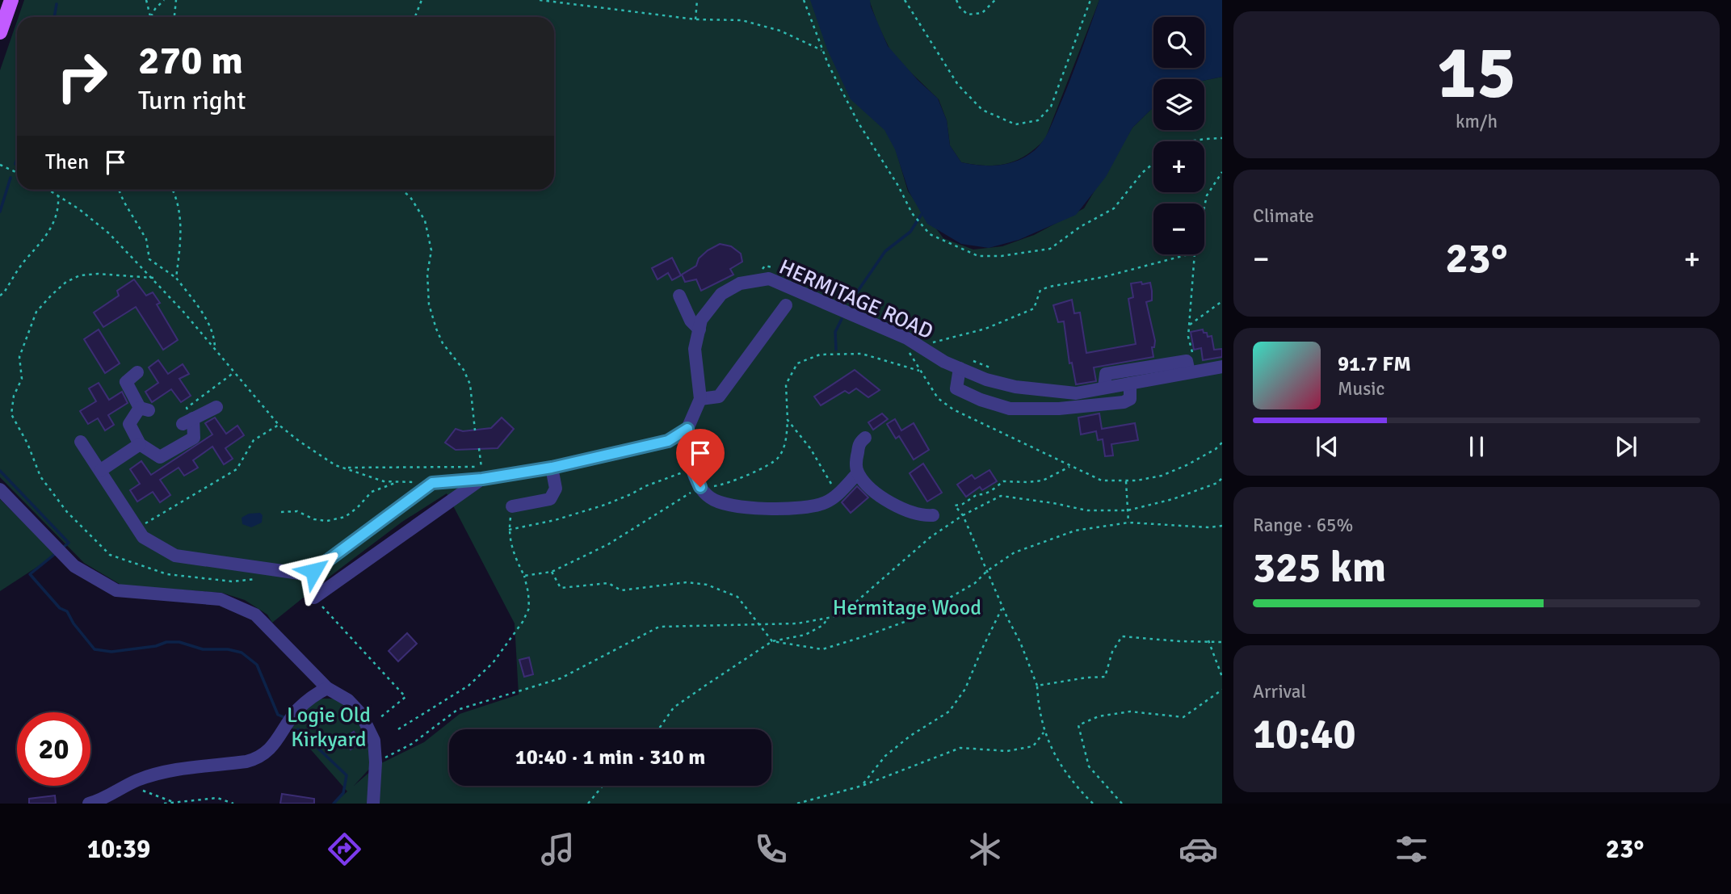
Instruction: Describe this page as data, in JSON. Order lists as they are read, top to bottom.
{
  "streets": {
    "street": ["HERMITAGE ROAD"]
  },
  "parks": ["Hermitage Wood", "Logie Old Kirkyard"],
  "page": {
    "tile": [
      ["15", "km/h"],
      "Climate",
      ["Range · 65%", "325 km"],
      ["Arrival", "10:40"]
    ],
    "map_buttons": ["+", "−"],
    "turn": ["270 m", "Turn right"],
    "then": "Then",
    "heat": ["−", "23°", "+"],
    "song": ["91.7 FM", "Music"],
    "limit": "20",
    "trip": "10:40 · 1 min · 310 m",
    "tabs": ["10:39", "23°"]
  }
}
